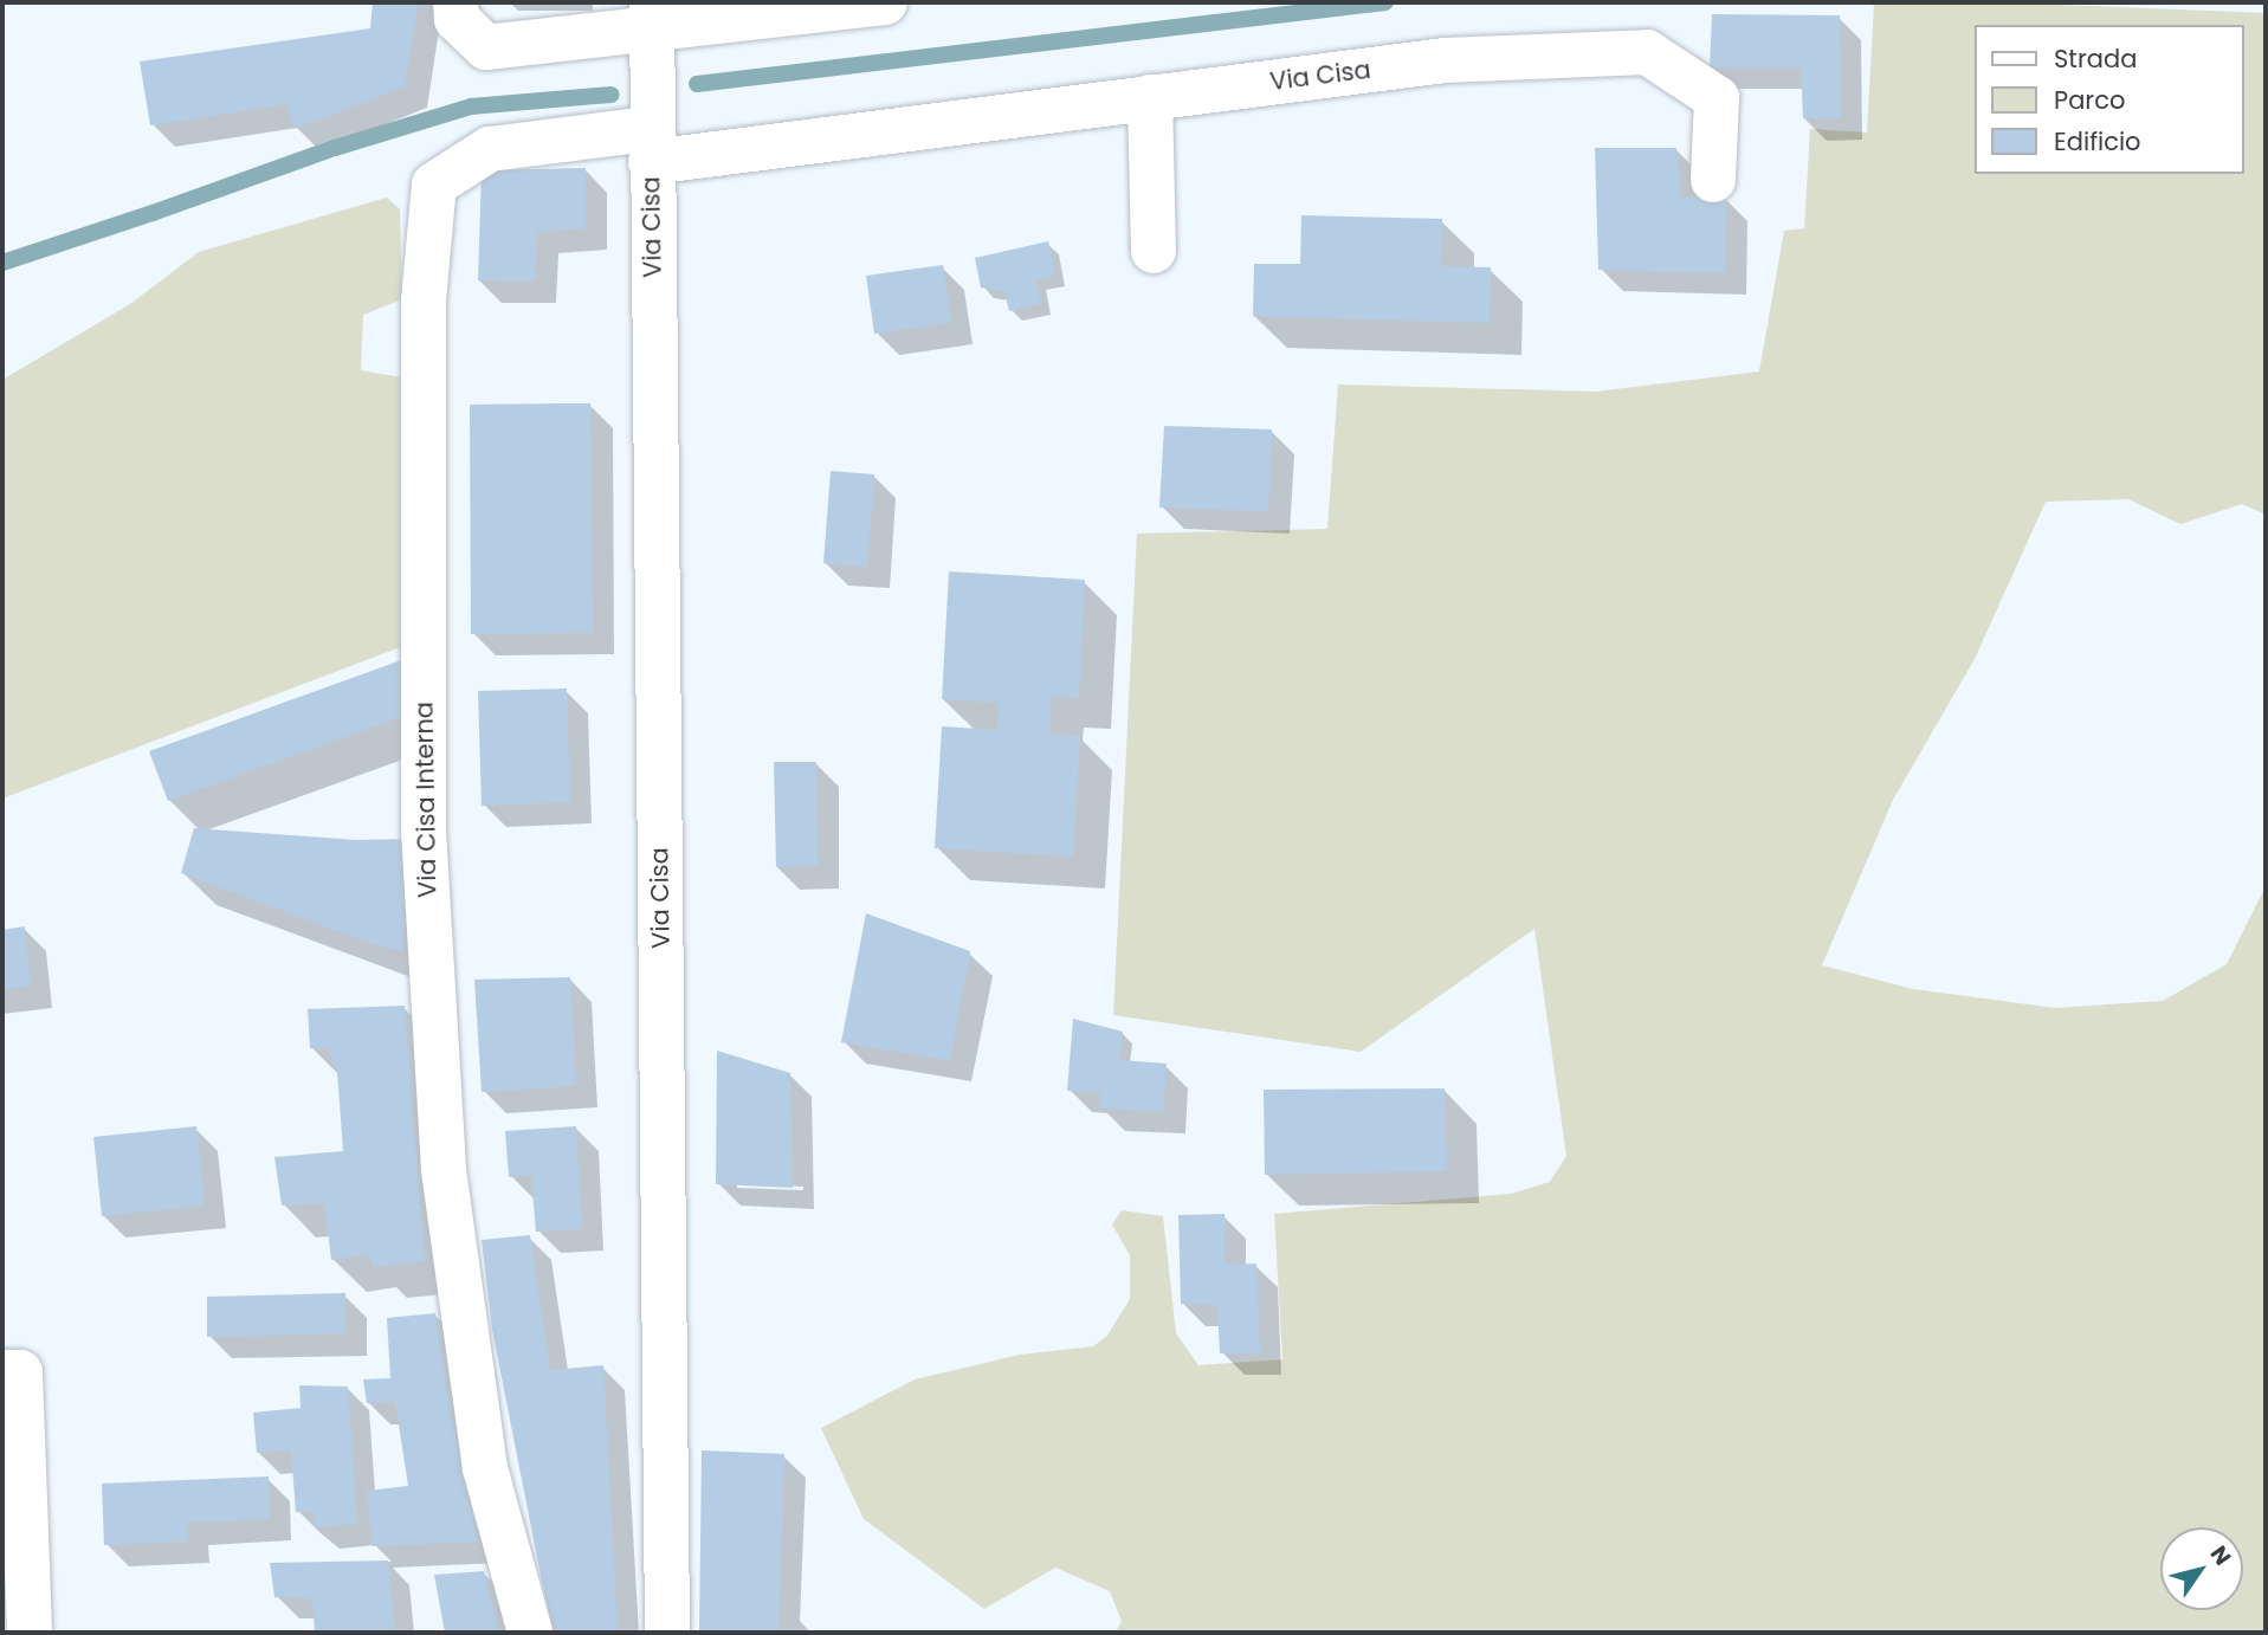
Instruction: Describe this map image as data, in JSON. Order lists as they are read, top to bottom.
{
  "streets": {
    "street": ["Via Cisa", "Via Cisa Interna"]
  },
  "crossings": [
    ["Via Cisa", "Via Cisa Interna"]
  ],
  "legend": ["Strada", "Parco", "Edificio"],
  "north": "top right"
}
